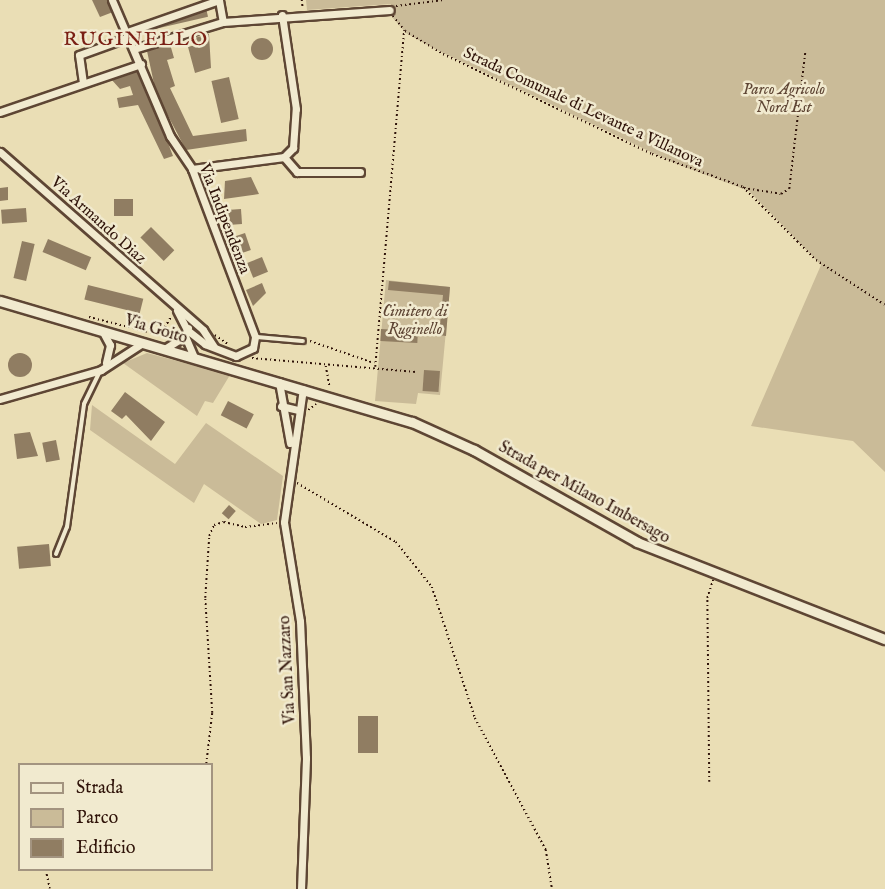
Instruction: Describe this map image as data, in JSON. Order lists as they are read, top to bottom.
{
  "streets": {
    "street": [
      "Via Indipendenza",
      "Via Armando Diaz",
      "Via Goito",
      "Strada per Milano Imbersago",
      "Via San Nazzaro"
    ],
    "path": ["Strada Comunale di Levante a Villanova"]
  },
  "crossings": [
    ["Via Armando Diaz", "Via Goito"],
    ["Via Goito", "Strada per Milano Imbersago"],
    ["Via Goito", "Via San Nazzaro"],
    ["Strada per Milano Imbersago", "Via San Nazzaro"]
  ],
  "districts": ["RUGINELLO"],
  "parks": ["Parco Agricolo Nord Est", "Cimitero di Ruginello"],
  "legend": ["Strada", "Parco", "Edificio"]
}
